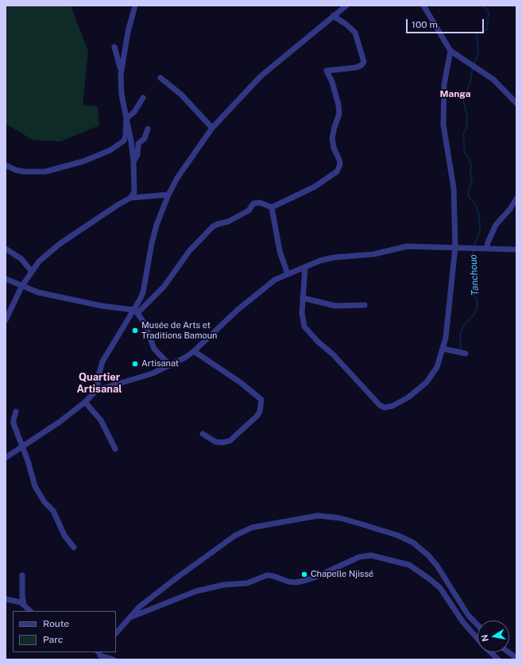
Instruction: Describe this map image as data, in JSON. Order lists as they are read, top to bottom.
{
  "districts": ["Manga", "Quartier Artisanal"],
  "water": ["Tanchouo"],
  "places": ["Musée de Arts et Traditions Bamoun", "Artisanat", "Chapelle Njissé"],
  "legend": ["Route", "Parc"],
  "scale_bar": "100 m",
  "north": "left"
}
